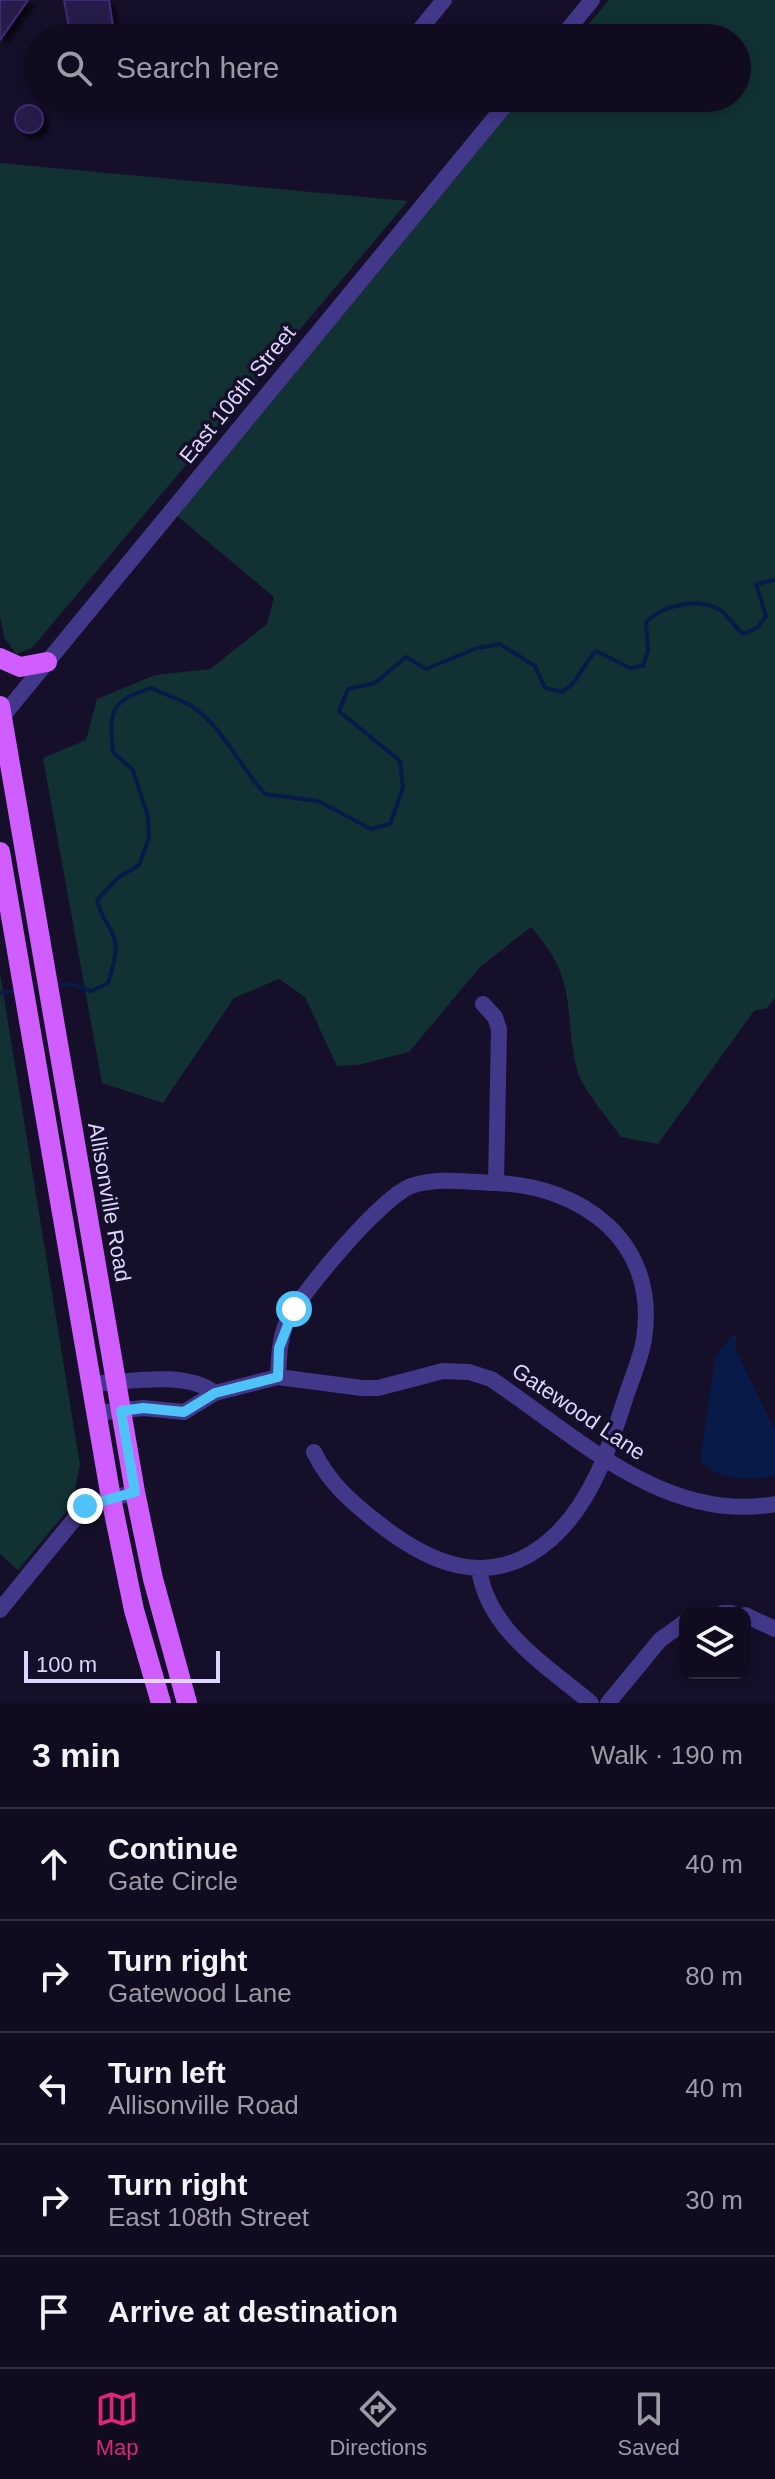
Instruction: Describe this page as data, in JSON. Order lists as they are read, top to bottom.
{
  "streets": {
    "main road": ["Allisonville Road"],
    "street": ["East 106th Street", "Gatewood Lane"]
  },
  "crossings": [
    ["East 106th Street", "Allisonville Road"],
    ["Allisonville Road", "Gatewood Lane"]
  ],
  "scale_bar": "100 m",
  "page": {
    "search": "Search here",
    "scale": "100 m",
    "heading": ["3 min", "Walk · 190 m"],
    "list": [
      ["Continue", "Gate Circle", "40 m"],
      ["Turn right", "Gatewood Lane", "80 m"],
      ["Turn left", "Allisonville Road", "40 m"],
      ["Turn right", "East 108th Street", "30 m"],
      "Arrive at destination"
    ],
    "nav": ["Map", "Directions", "Saved"]
  }
}
